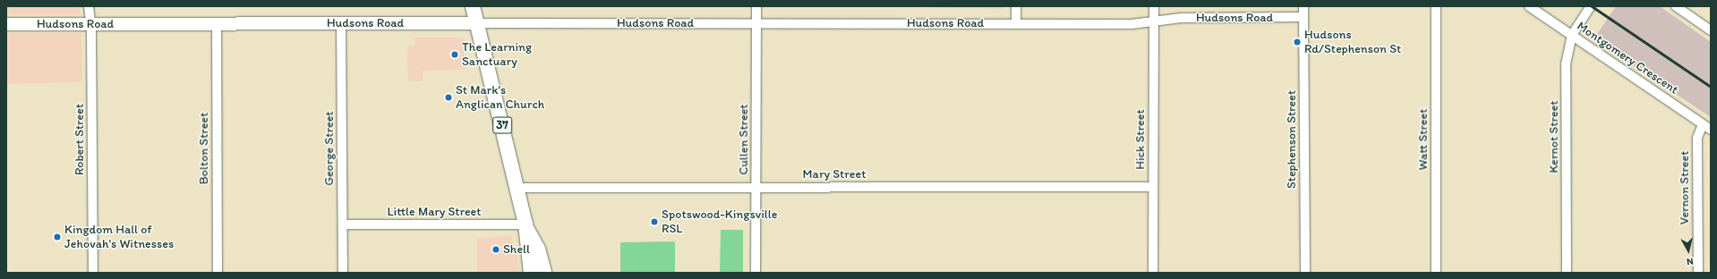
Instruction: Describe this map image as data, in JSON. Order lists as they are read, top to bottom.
{
  "streets": {
    "main road": ["37"],
    "street": [
      "Hudsons Road",
      "Montgomery Crescent",
      "Kernot Street",
      "Robert Street",
      "Cullen Street",
      "Hick Street",
      "Stephenson Street",
      "Watt Street",
      "Bolton Street",
      "George Street",
      "Mary Street",
      "Vernon Street",
      "Little Mary Street"
    ]
  },
  "crossings": [
    ["Hudsons Road", "37"],
    ["Hudsons Road", "Robert Street"],
    ["Hudsons Road", "Cullen Street"],
    ["Hudsons Road", "Hick Street"],
    ["Hudsons Road", "Stephenson Street"],
    ["Hudsons Road", "Bolton Street"],
    ["Hudsons Road", "George Street"],
    ["Montgomery Crescent", "Kernot Street"],
    ["Montgomery Crescent", "Vernon Street"],
    ["37", "Mary Street"],
    ["37", "Little Mary Street"],
    ["Cullen Street", "Mary Street"],
    ["Hick Street", "Mary Street"],
    ["George Street", "Little Mary Street"]
  ],
  "places": [
    "Hudsons Rd/Stephenson St",
    "The Learning Sanctuary",
    "St Mark's Anglican Church",
    "Spotswood-Kingsville RSL",
    "Kingdom Hall of Jehovah's Witnesses",
    "Shell"
  ],
  "north": "bottom"
}
